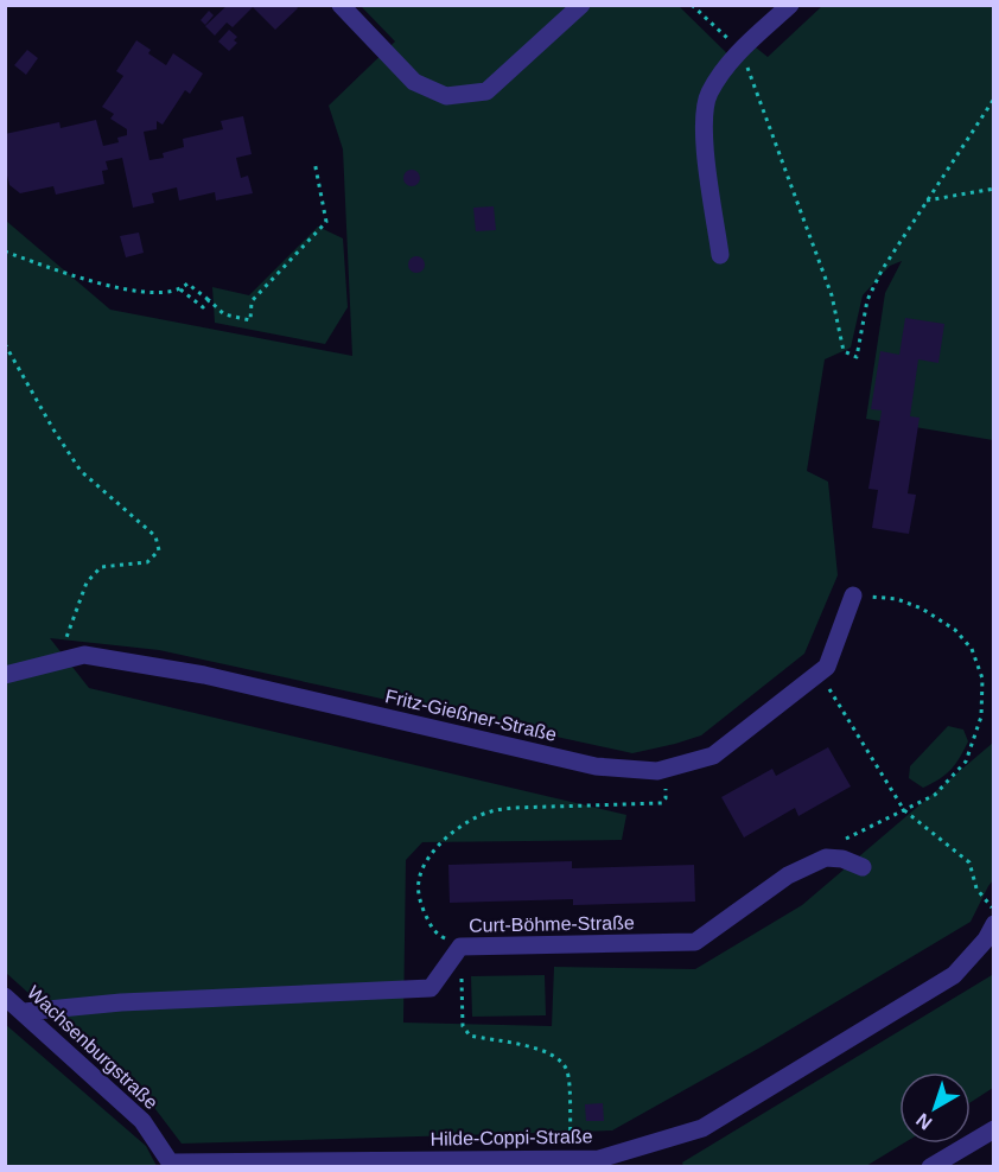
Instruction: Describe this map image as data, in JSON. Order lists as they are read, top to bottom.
{
  "streets": {
    "street": [
      "Fritz-Gießner-Straße",
      "Curt-Böhme-Straße",
      "Wachsenburgstraße",
      "Hilde-Coppi-Straße"
    ]
  },
  "crossings": [
    ["Curt-Böhme-Straße", "Wachsenburgstraße"],
    ["Wachsenburgstraße", "Hilde-Coppi-Straße"]
  ],
  "north": "bottom left"
}
